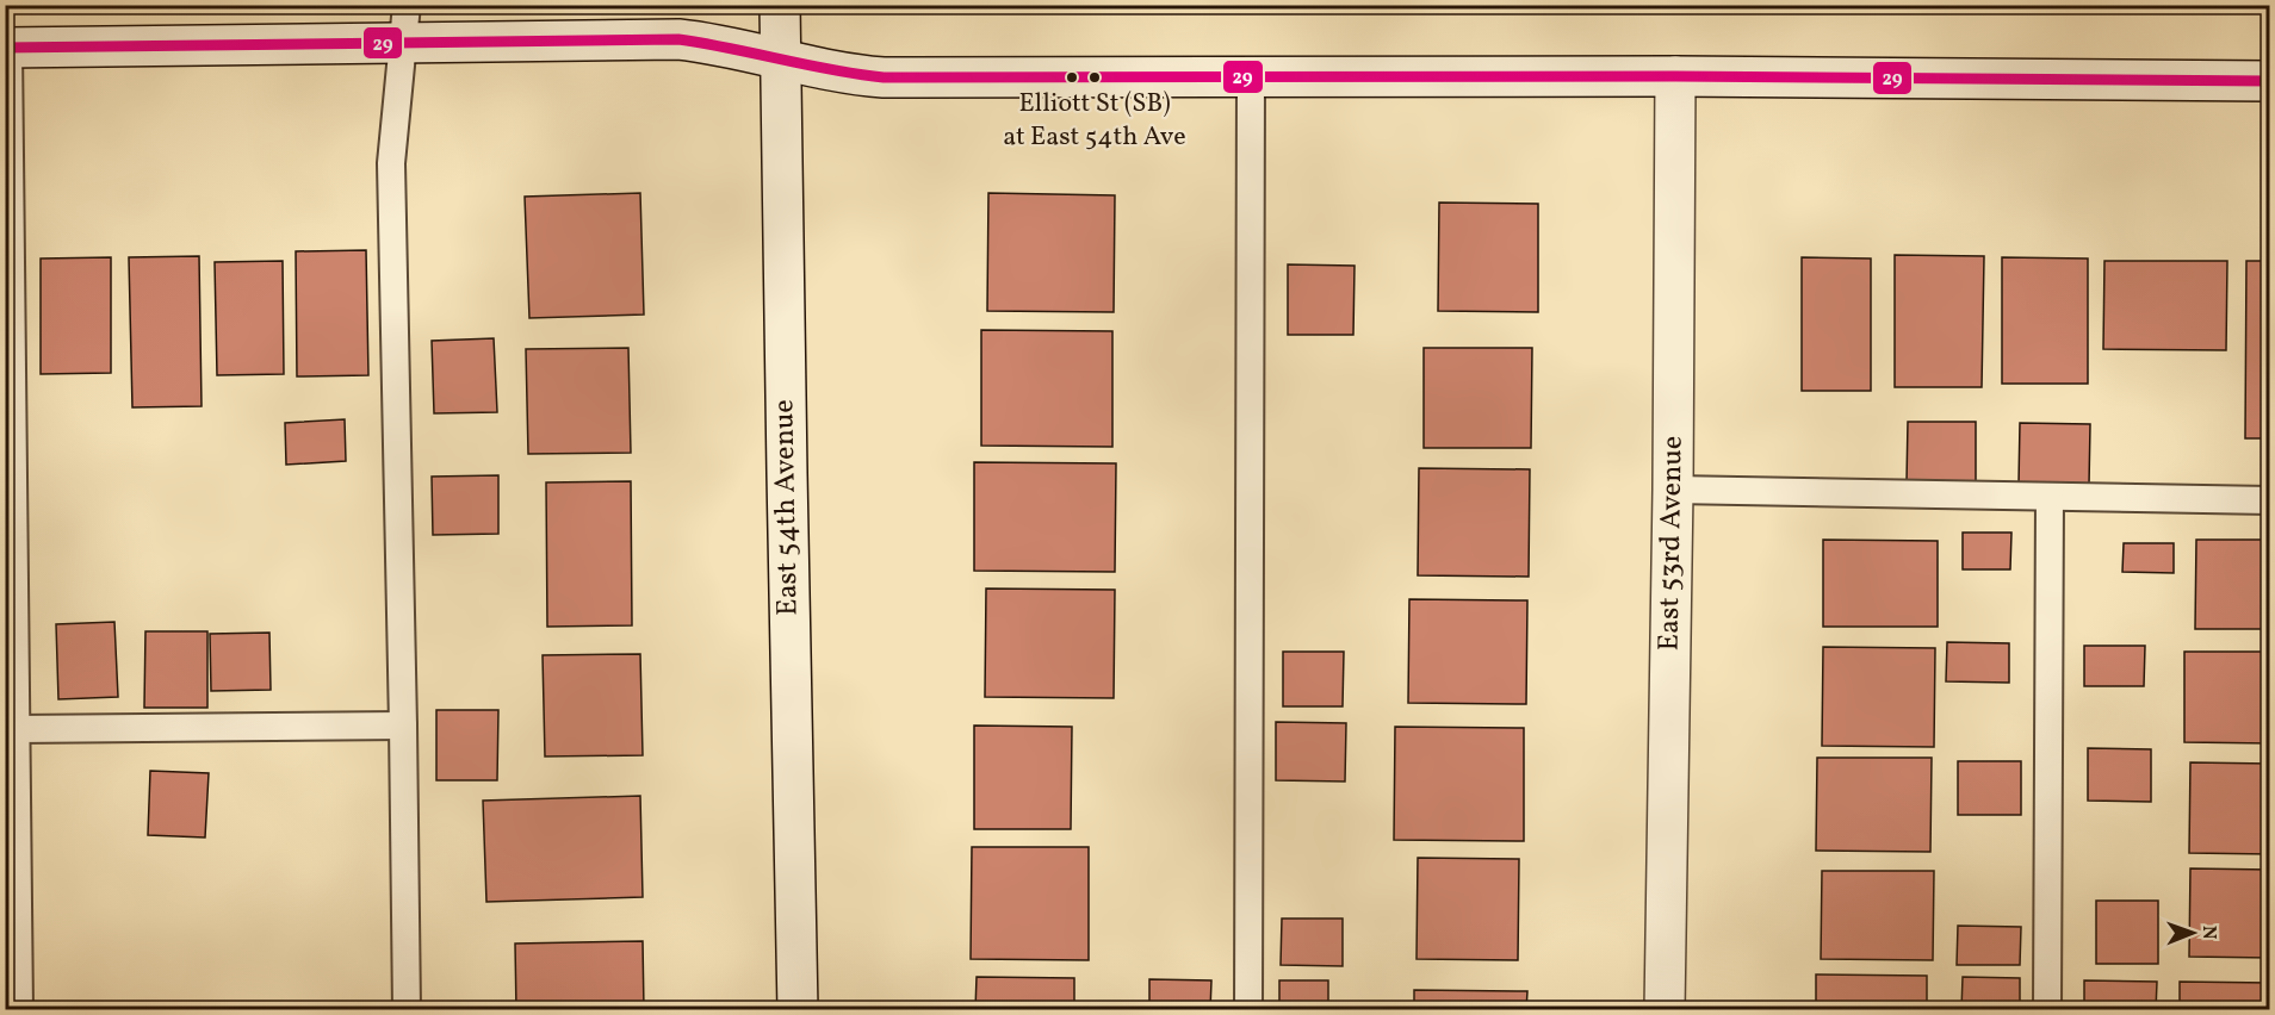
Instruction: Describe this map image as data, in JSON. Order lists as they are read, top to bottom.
{
  "streets": {
    "street": ["East 54th Avenue", "East 53rd Avenue"]
  },
  "places": ["Elliott St (SB) at East 54th Ave"],
  "lines": ["transit line 29"],
  "north": "right"
}
